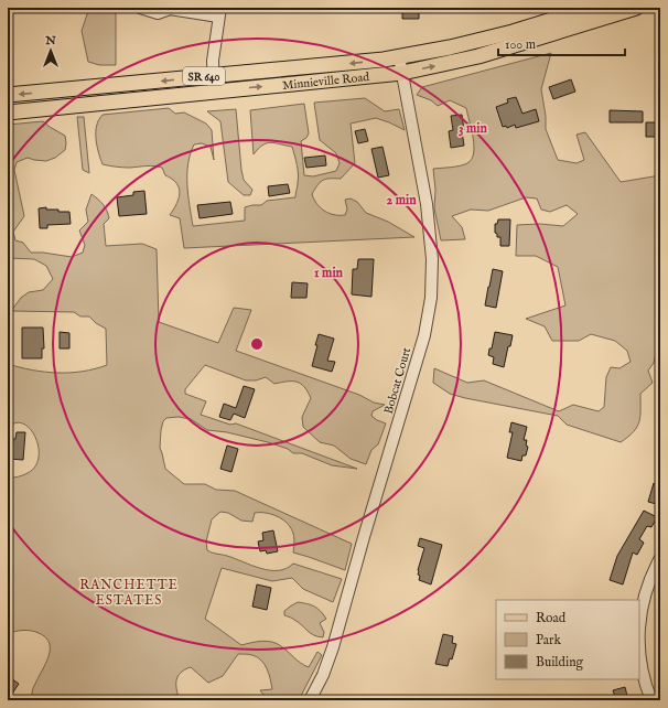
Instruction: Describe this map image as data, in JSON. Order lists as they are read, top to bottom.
{
  "streets": {
    "main road": ["SR 640", "Minnieville Road"],
    "street": ["Bobcat Court"]
  },
  "crossings": [
    ["Minnieville Road", "Bobcat Court"]
  ],
  "districts": ["RANCHETTE ESTATES"],
  "legend": ["Road", "Park", "Building"],
  "scale_bar": "100 m",
  "north": "top",
  "rings": ["3 min", "2 min", "1 min"]
}
